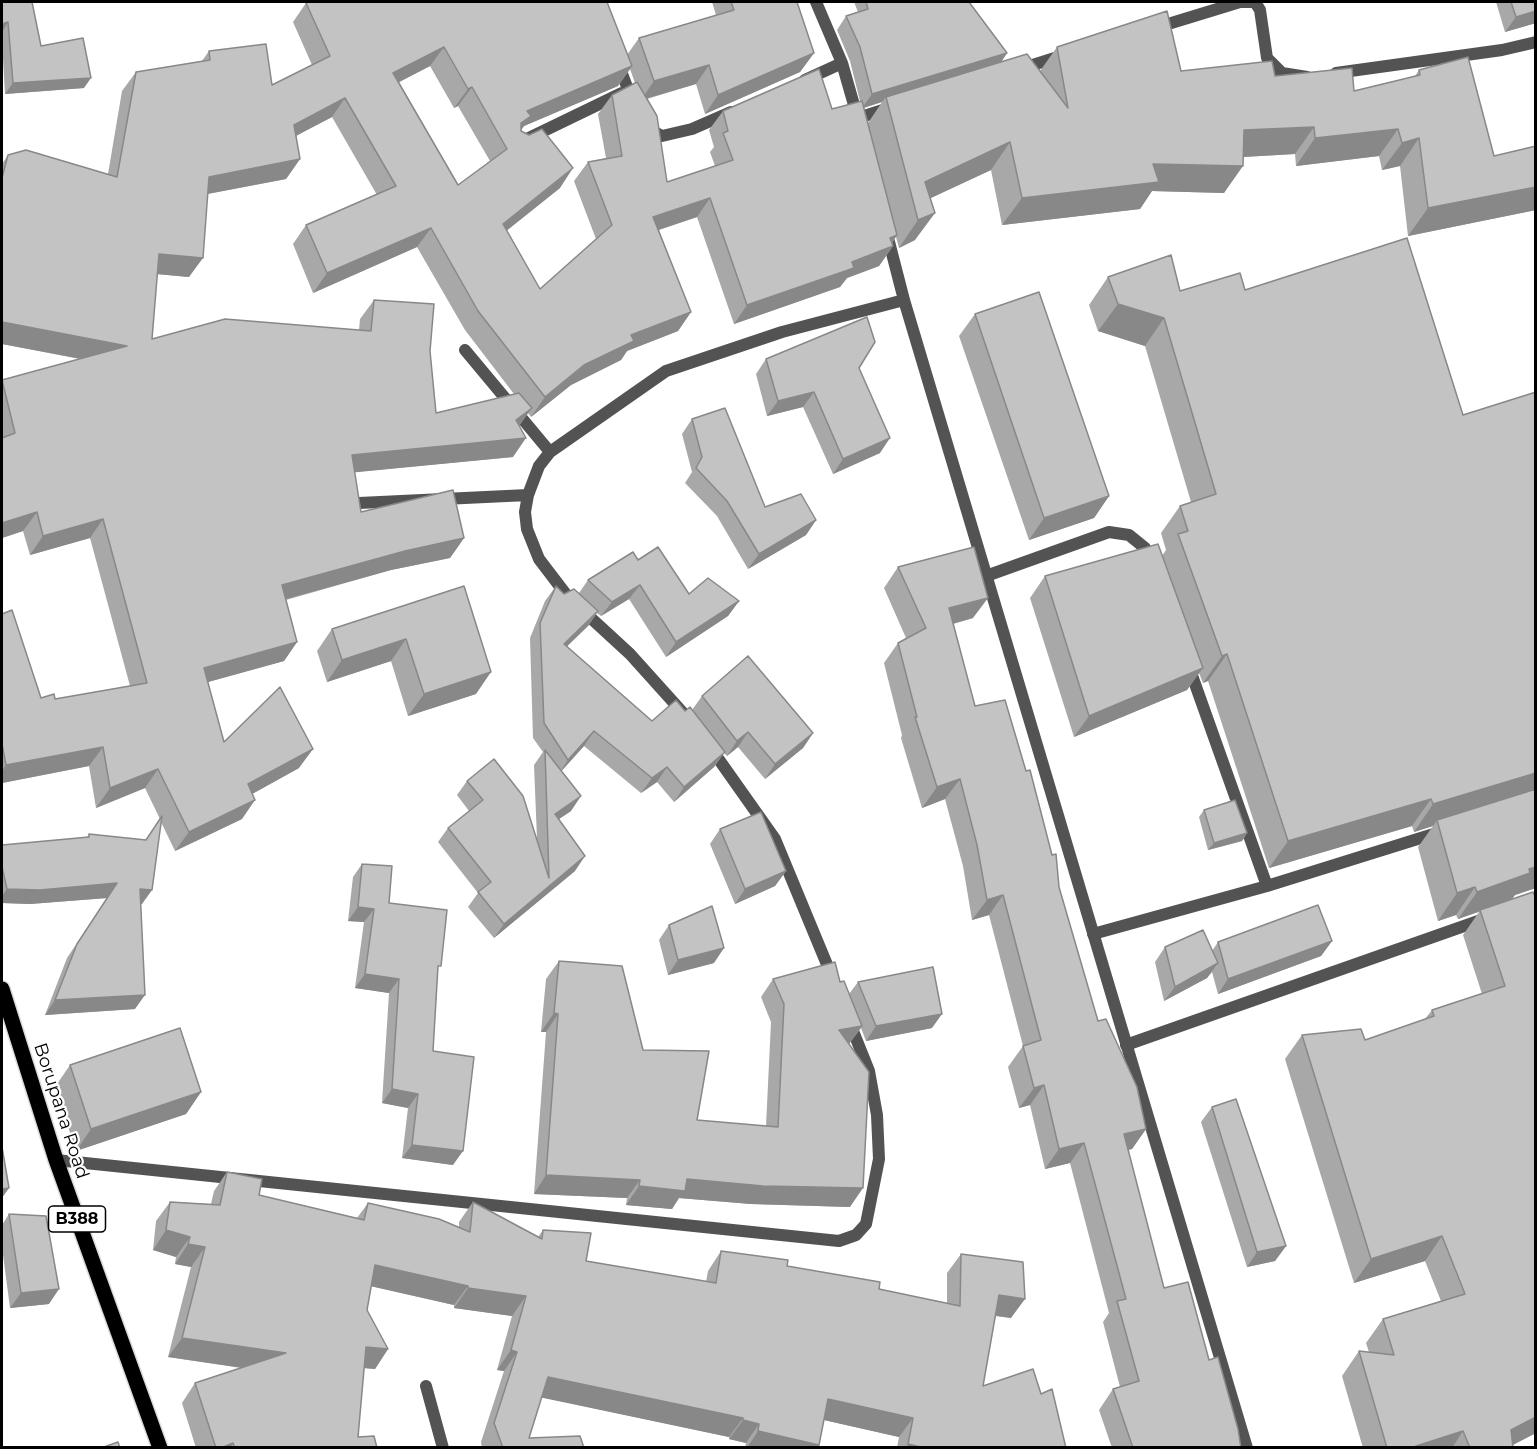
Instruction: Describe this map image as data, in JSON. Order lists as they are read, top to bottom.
{
  "streets": {
    "main road": ["Borupana Road", "B388"]
  }
}
